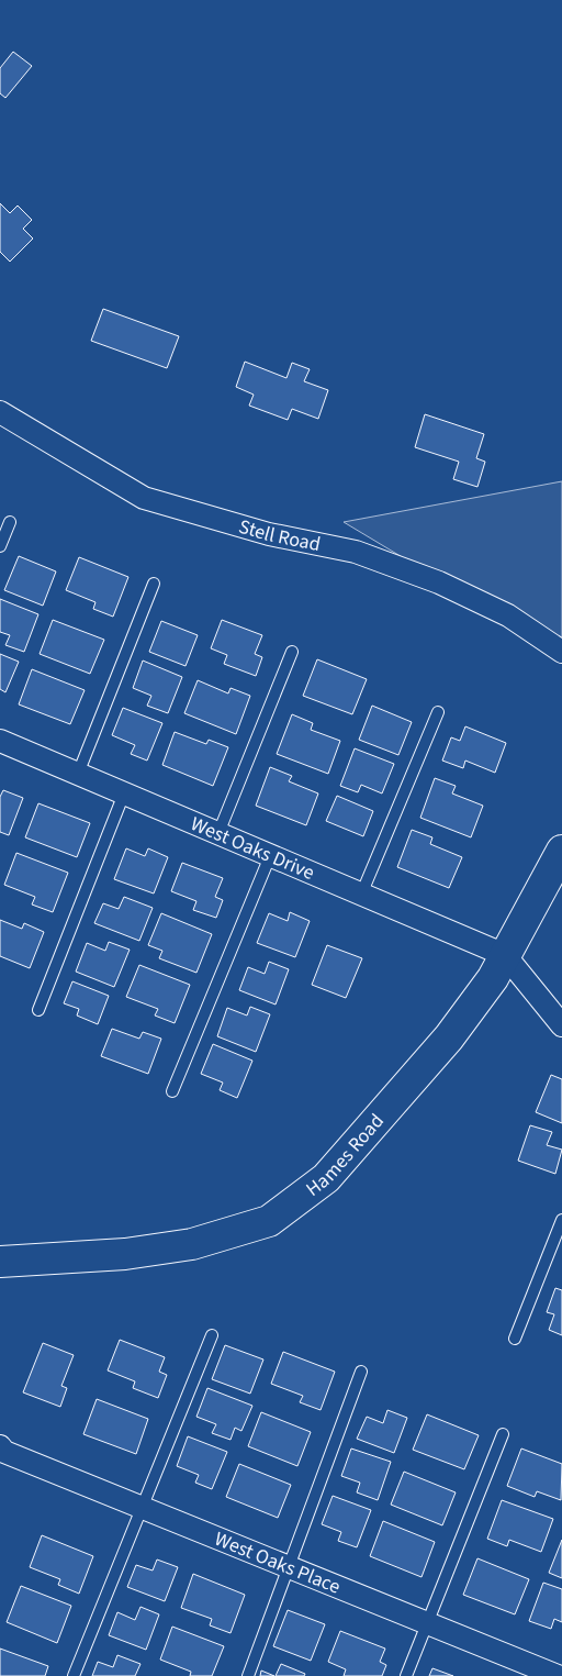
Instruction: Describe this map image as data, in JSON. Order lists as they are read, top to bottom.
{
  "streets": {
    "street": [
      "Stell Road",
      "West Oaks Drive",
      "Hames Road",
      "West Oaks Place"
    ]
  },
  "crossings": [
    ["West Oaks Drive", "Hames Road"]
  ]
}
